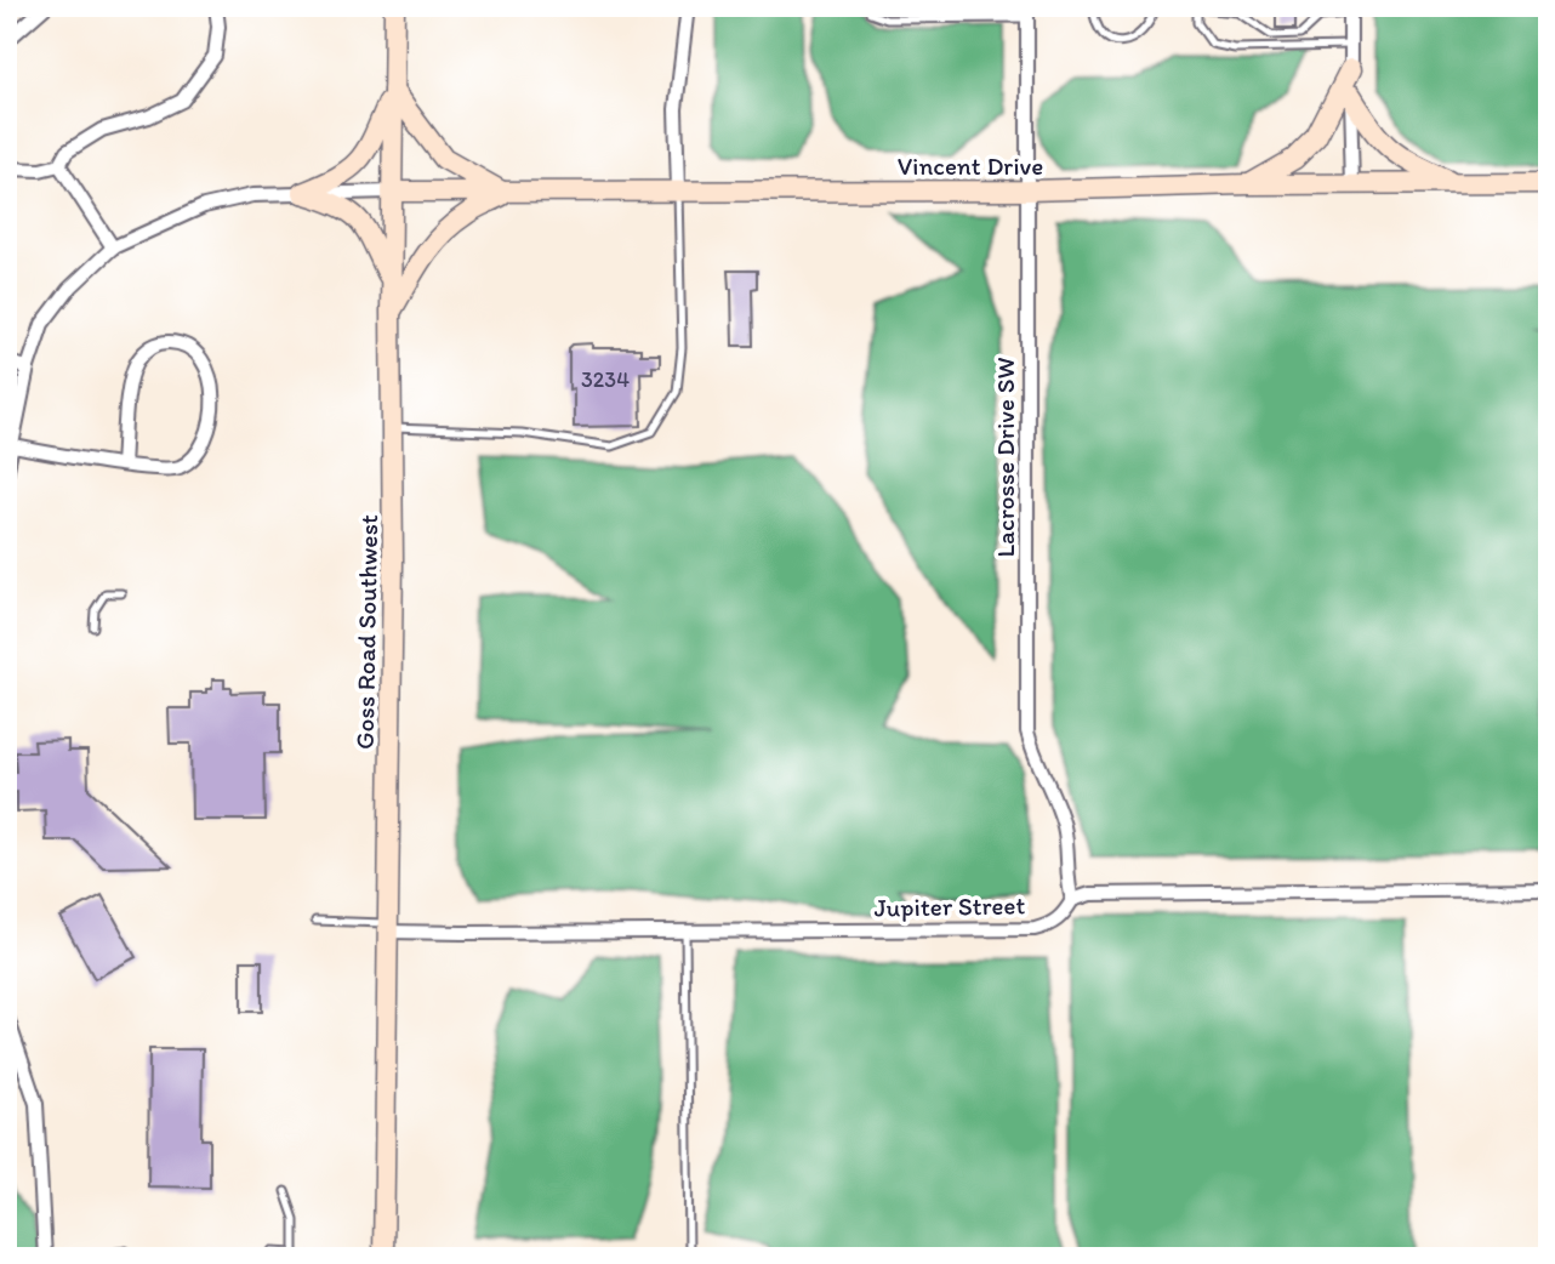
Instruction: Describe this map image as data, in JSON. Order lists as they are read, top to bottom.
{
  "streets": {
    "street": [
      "Vincent Drive",
      "Lacrosse Drive SW",
      "Goss Road Southwest",
      "Jupiter Street"
    ]
  },
  "crossings": [
    ["Vincent Drive", "Lacrosse Drive SW"],
    ["Vincent Drive", "Goss Road Southwest"],
    ["Lacrosse Drive SW", "Jupiter Street"],
    ["Goss Road Southwest", "Jupiter Street"]
  ],
  "house_numbers": ["3234"]
}
